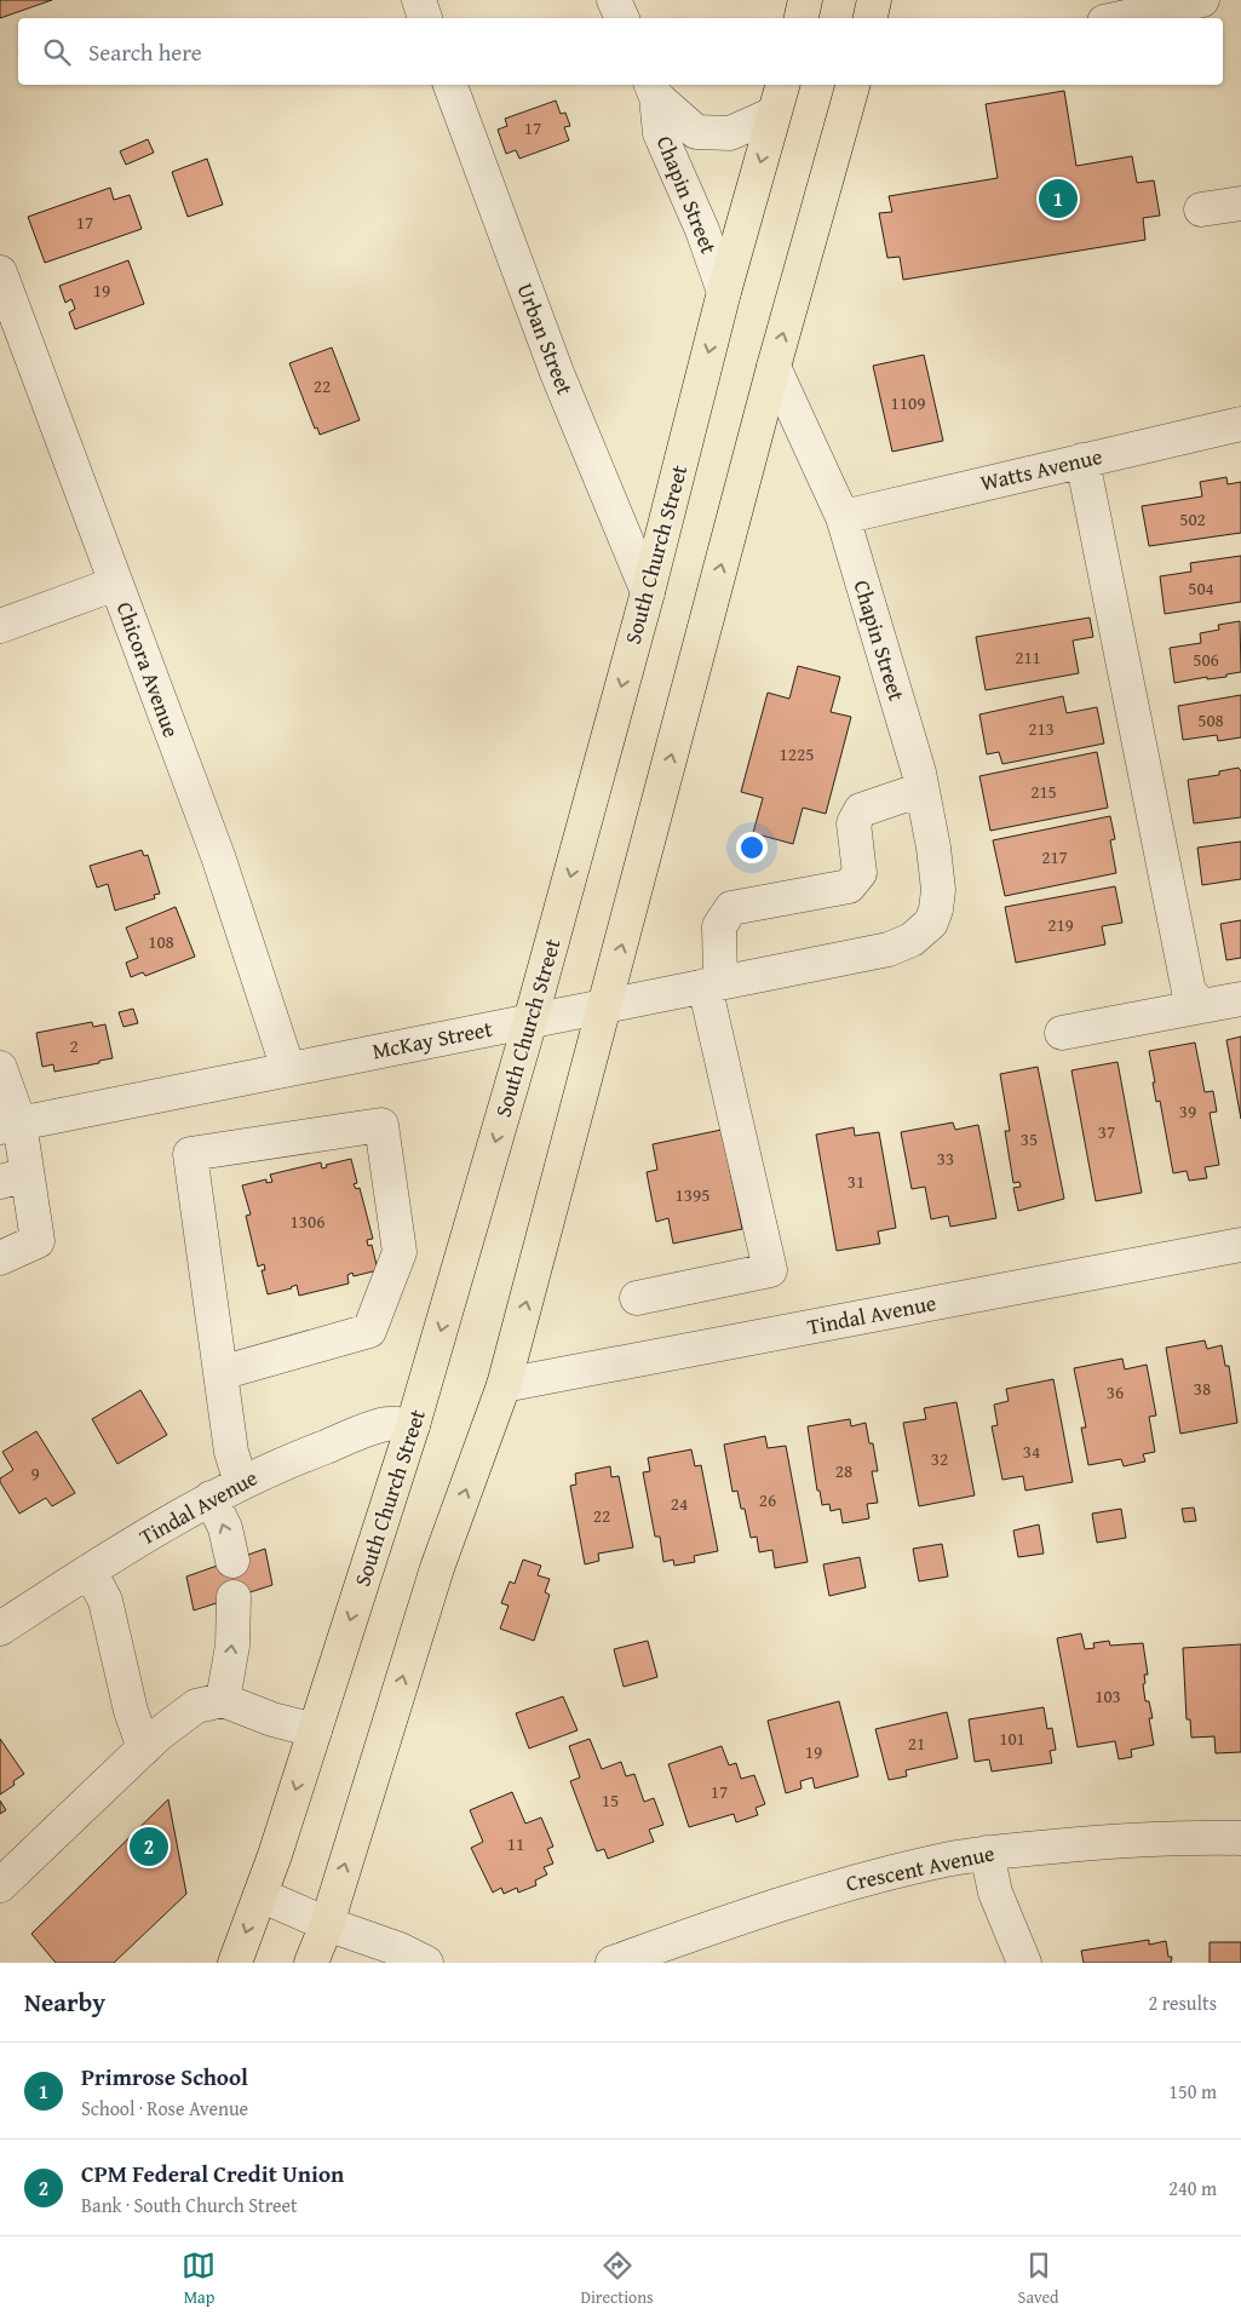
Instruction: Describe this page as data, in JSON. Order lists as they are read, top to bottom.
{
  "streets": {
    "main road": ["South Church Street"],
    "street": [
      "Chapin Street",
      "Urban Street",
      "Watts Avenue",
      "Chicora Avenue",
      "McKay Street",
      "Tindal Avenue",
      "Crescent Avenue"
    ]
  },
  "crossings": [
    ["Chapin Street", "Watts Avenue"],
    ["Chapin Street", "South Church Street"],
    ["Chapin Street", "McKay Street"],
    ["Urban Street", "South Church Street"],
    ["South Church Street", "McKay Street"],
    ["South Church Street", "Tindal Avenue"],
    ["Chicora Avenue", "McKay Street"]
  ],
  "house_numbers": [
    "17",
    "17",
    "19",
    "22",
    "1109",
    "502",
    "504",
    "211",
    "506",
    "508",
    "213",
    "1225",
    "215",
    "217",
    "219",
    "108",
    "2",
    "39",
    "37",
    "35",
    "33",
    "31",
    "1395",
    "1306",
    "38",
    "36",
    "34",
    "32",
    "28",
    "9",
    "26",
    "24",
    "22",
    "103",
    "101",
    "21",
    "19",
    "17",
    "15",
    "11"
  ],
  "page": {
    "search": "Search here",
    "pins": ["1", "2"],
    "heading": ["Nearby", "2 results"],
    "list": [
      {
        "mark": "1",
        "name": "Primrose School",
        "note": "School · Rose Avenue",
        "value": "150 m"
      },
      {
        "mark": "2",
        "name": "CPM Federal Credit Union",
        "note": "Bank · South Church Street",
        "value": "240 m"
      }
    ],
    "nav": ["Map", "Directions", "Saved"]
  }
}
